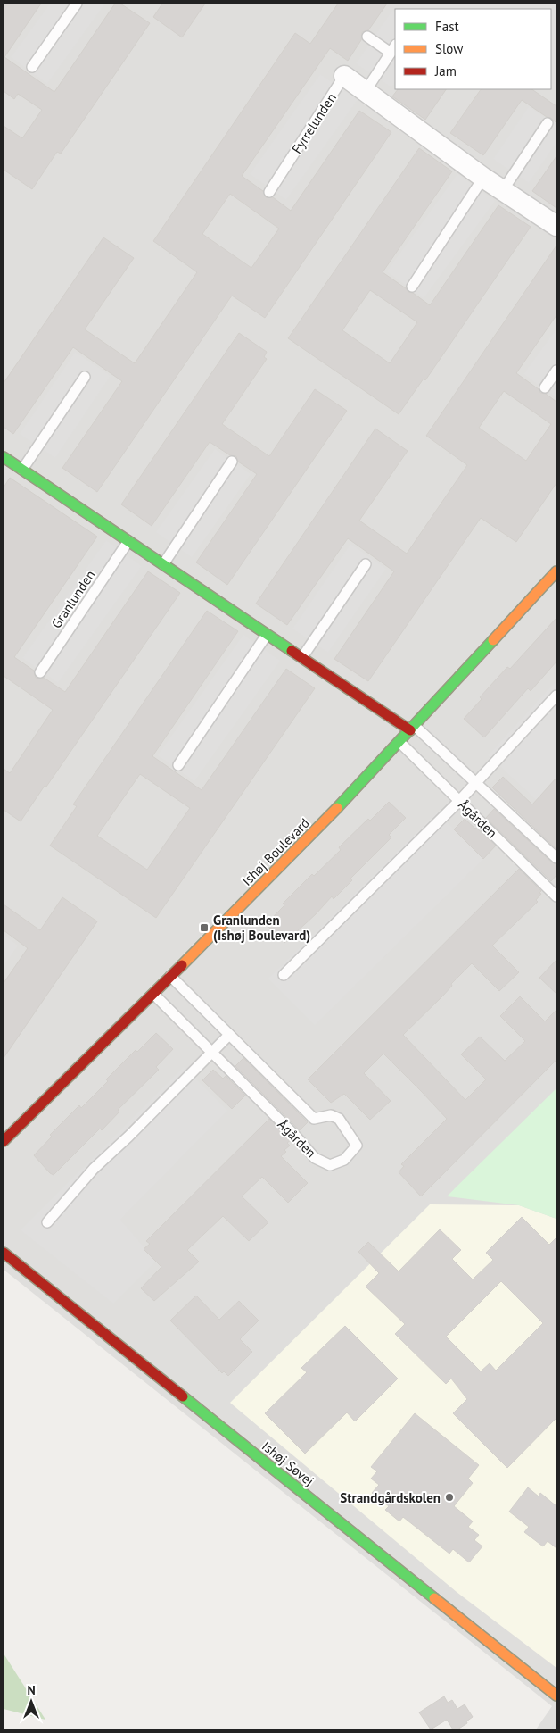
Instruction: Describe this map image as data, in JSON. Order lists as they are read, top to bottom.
{
  "streets": {
    "street": ["Fyrrelunden", "Ishøj Boulevard", "Ishøj Søvej"],
    "lane": ["Granlunden", "Ågården"]
  },
  "crossings": [
    ["Ågården", "Ishøj Boulevard"]
  ],
  "places": {
    "transit": ["Granlunden (Ishøj Boulevard)"],
    "other": ["Strandgårdskolen"]
  },
  "legend": ["Fast", "Slow", "Jam"],
  "north": "top"
}
